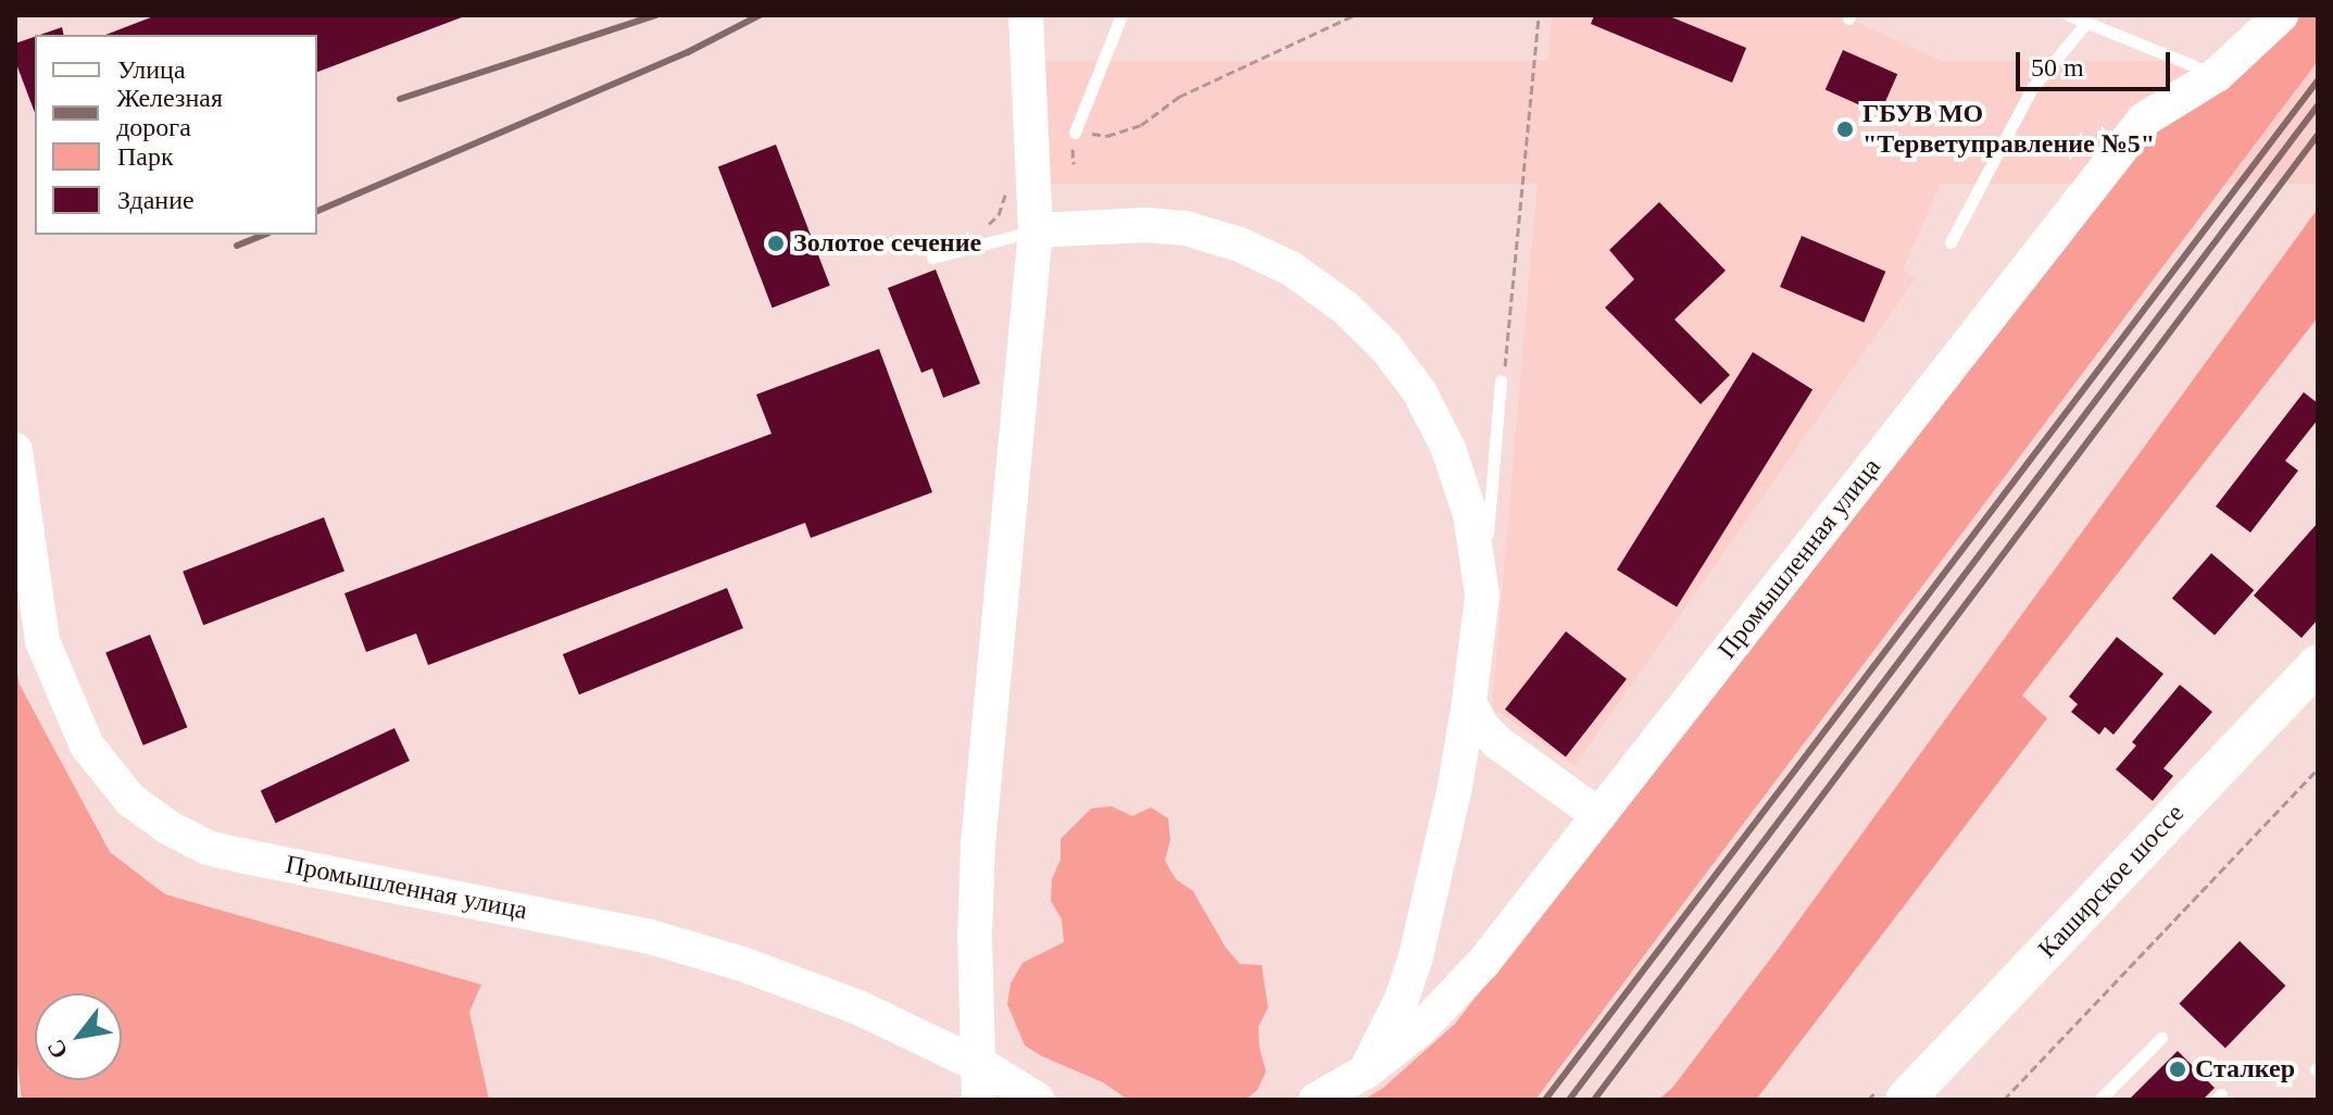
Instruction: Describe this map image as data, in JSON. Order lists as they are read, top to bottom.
{
  "streets": {
    "main road": ["Каширское шоссе"],
    "street": ["Промышленная улица"]
  },
  "places": ["ГБУВ МО \"Терветуправление №5\"", "Золотое сечение", "Сталкер"],
  "legend": [
    "Улица",
    "Железная дорога",
    "Парк",
    "Здание"
  ],
  "scale_bar": "50 m",
  "north": "bottom left"
}
